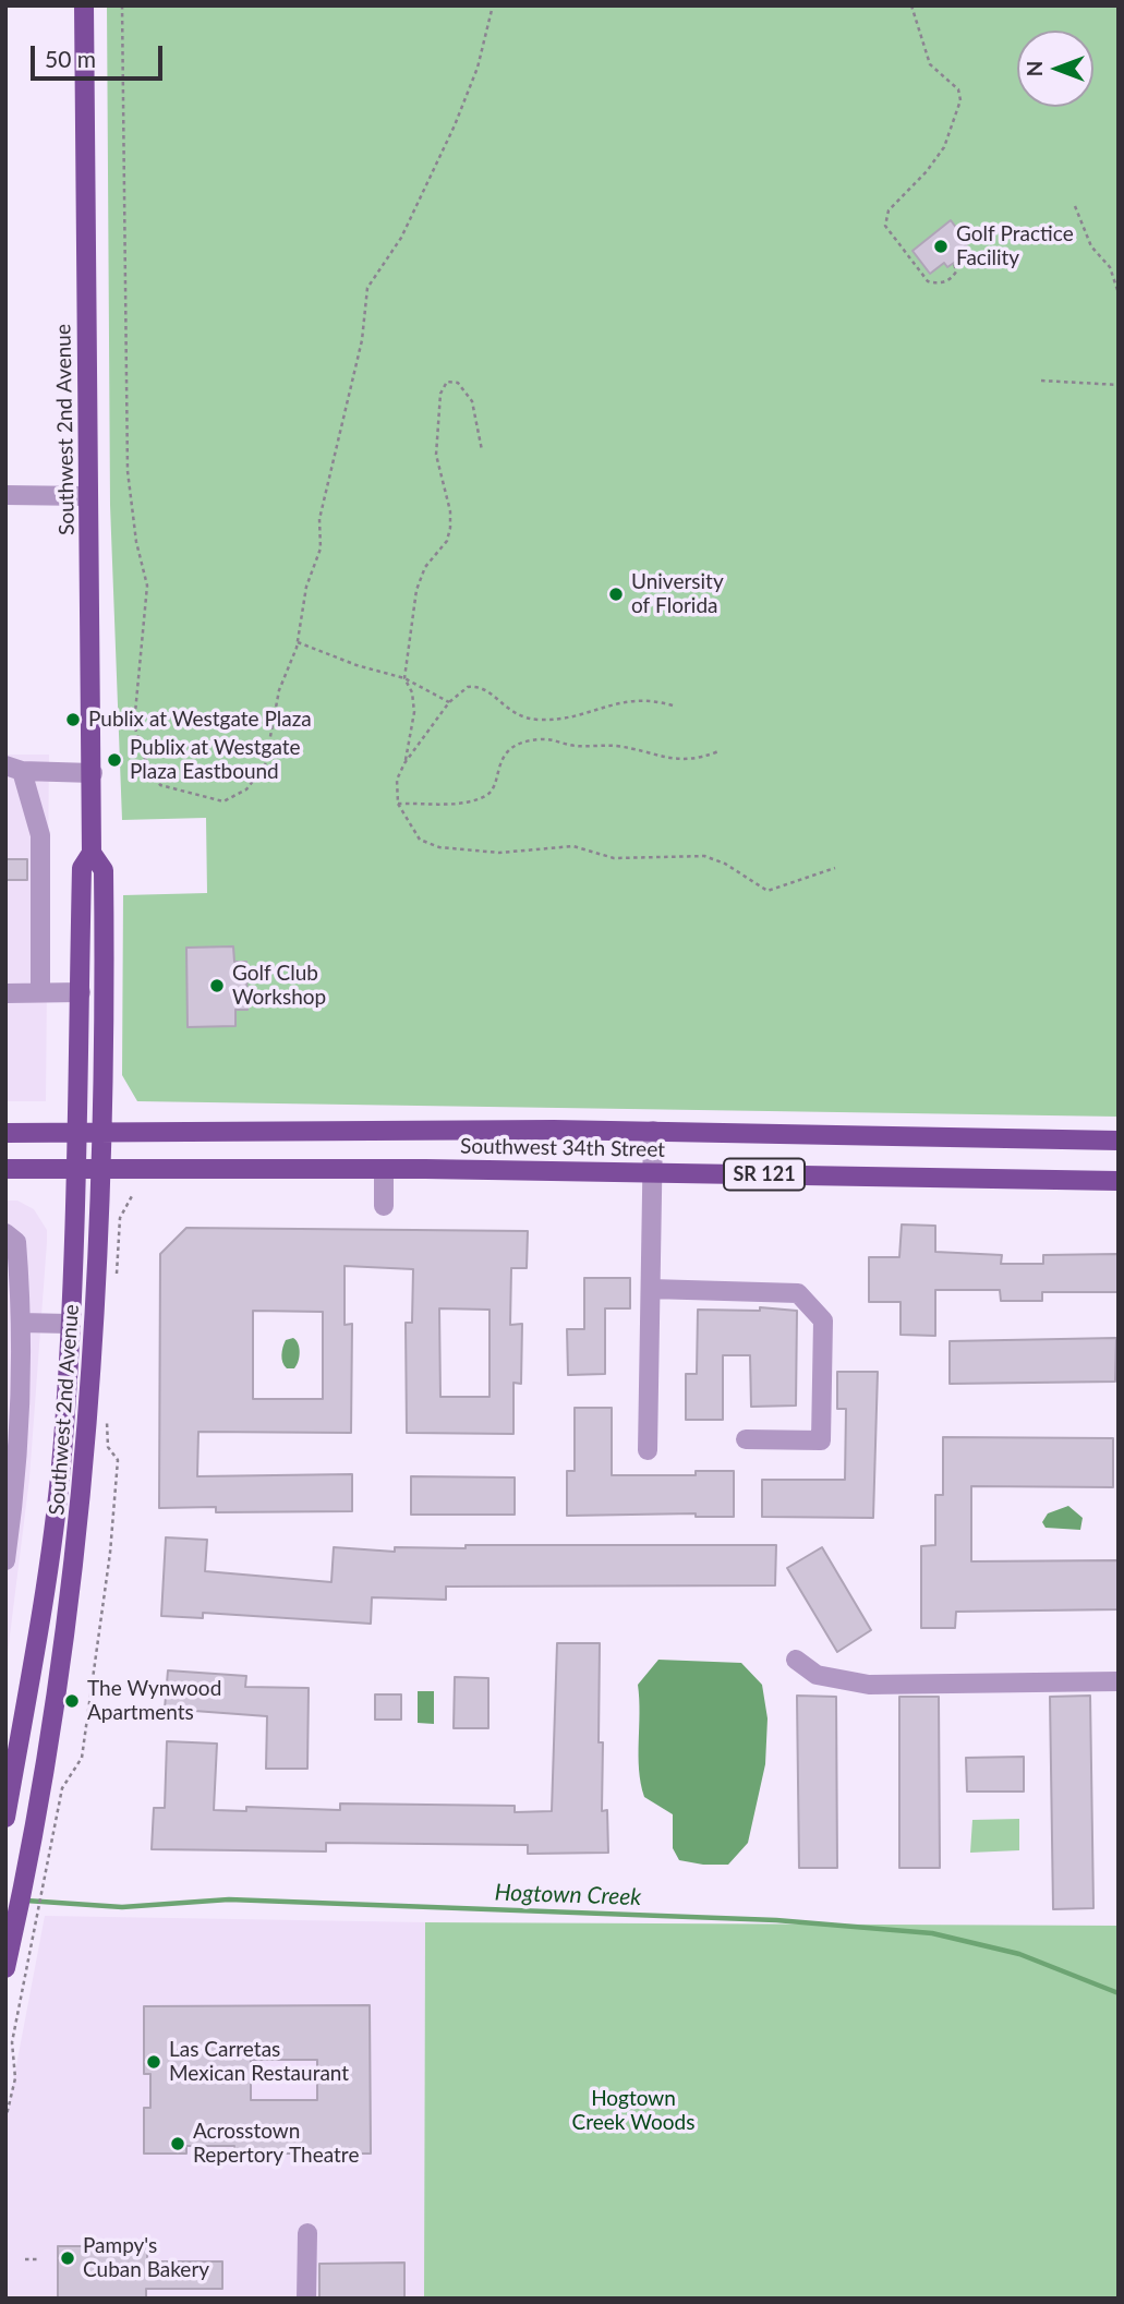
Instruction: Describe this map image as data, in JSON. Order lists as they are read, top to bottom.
{
  "streets": {
    "main road": ["Southwest 2nd Avenue", "Southwest 34th Street", "SR 121"]
  },
  "crossings": [
    ["Southwest 2nd Avenue", "Southwest 34th Street"]
  ],
  "water": ["Hogtown Creek"],
  "parks": ["Hogtown Creek Woods"],
  "places": [
    "Golf Practice Facility",
    "University of Florida",
    "Publix at Westgate Plaza",
    "Publix at Westgate Plaza Eastbound",
    "Golf Club Workshop",
    "The Wynwood Apartments",
    "Las Carretas Mexican Restaurant",
    "Acrosstown Repertory Theatre",
    "Pampy's Cuban Bakery"
  ],
  "scale_bar": "50 m",
  "north": "left"
}
